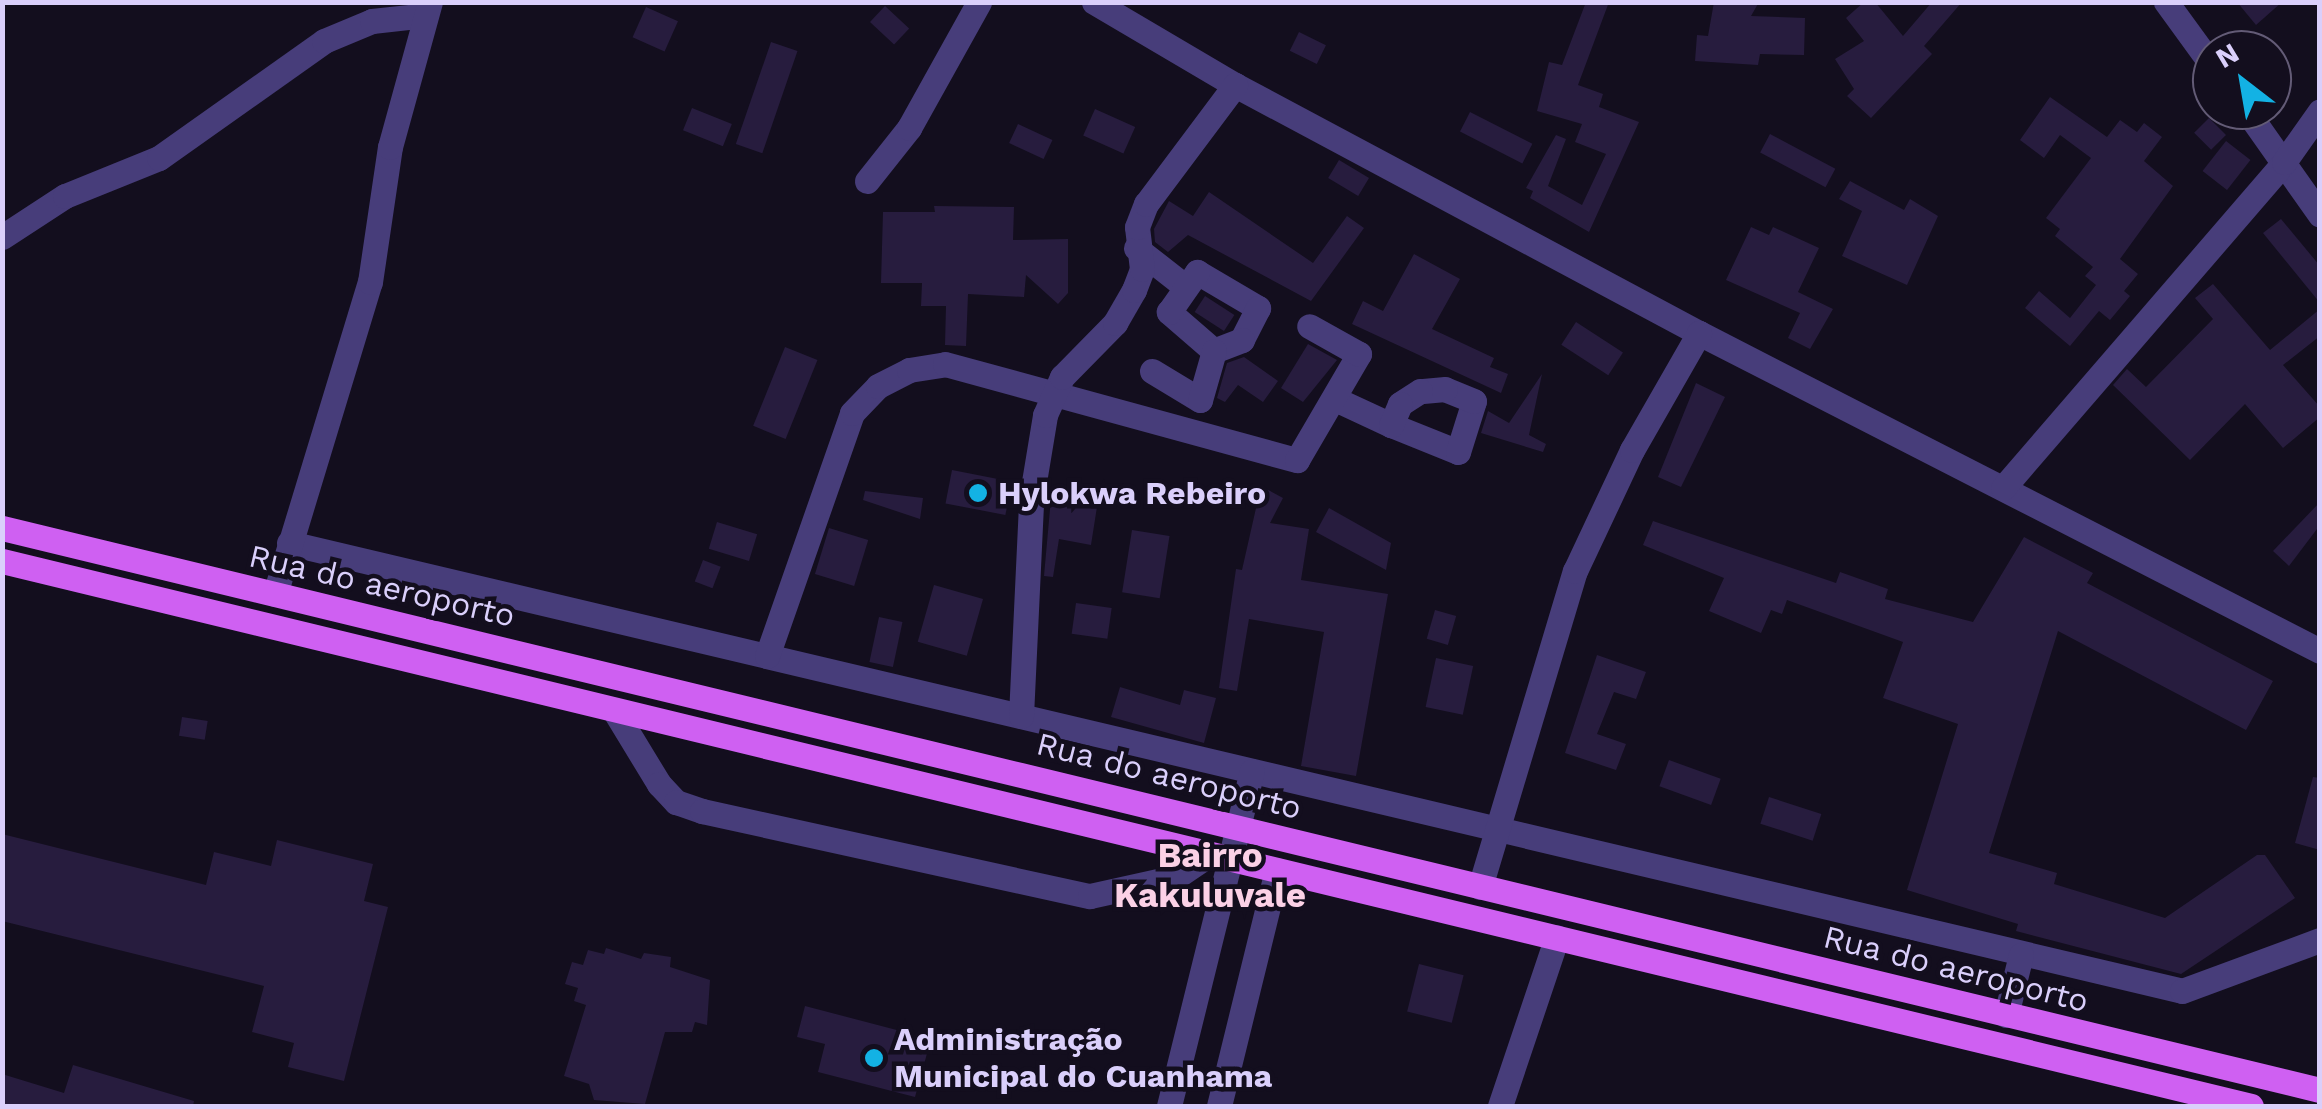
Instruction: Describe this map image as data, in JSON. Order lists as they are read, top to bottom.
{
  "streets": {
    "main road": ["Rua do aeroporto"]
  },
  "districts": ["Bairro Kakuluvale"],
  "places": ["Hylokwa Rebeiro", "Administração Municipal do Cuanhama"],
  "north": "top left"
}
